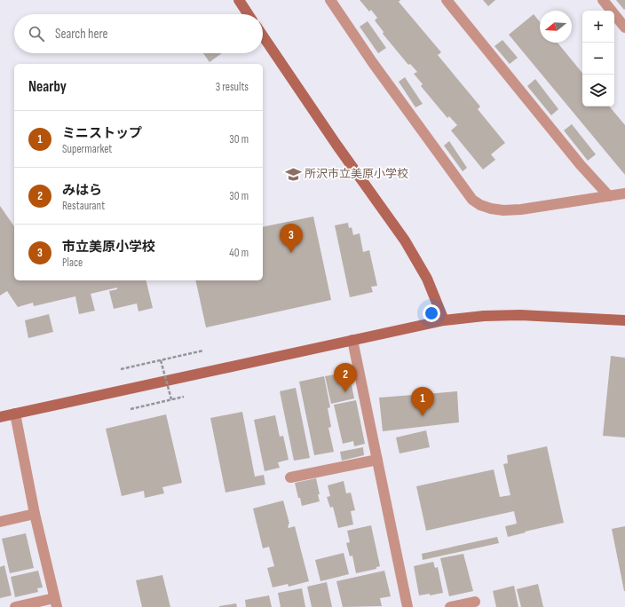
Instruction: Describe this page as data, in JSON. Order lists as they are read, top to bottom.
{
  "places": {
    "school or university": ["所沢市立美原小学校"]
  },
  "north": "left",
  "page": {
    "map_buttons": ["+", "−"],
    "search": "Search here",
    "heading": ["Nearby", "3 results"],
    "list": [
      {
        "mark": "1",
        "name": "ミニストップ",
        "note": "Supermarket",
        "value": "30 m"
      },
      {
        "mark": "2",
        "name": "みはら",
        "note": "Restaurant",
        "value": "30 m"
      },
      {
        "mark": "3",
        "name": "市立美原小学校",
        "note": "Place",
        "value": "40 m"
      }
    ],
    "pins": ["3", "2", "1"]
  }
}
